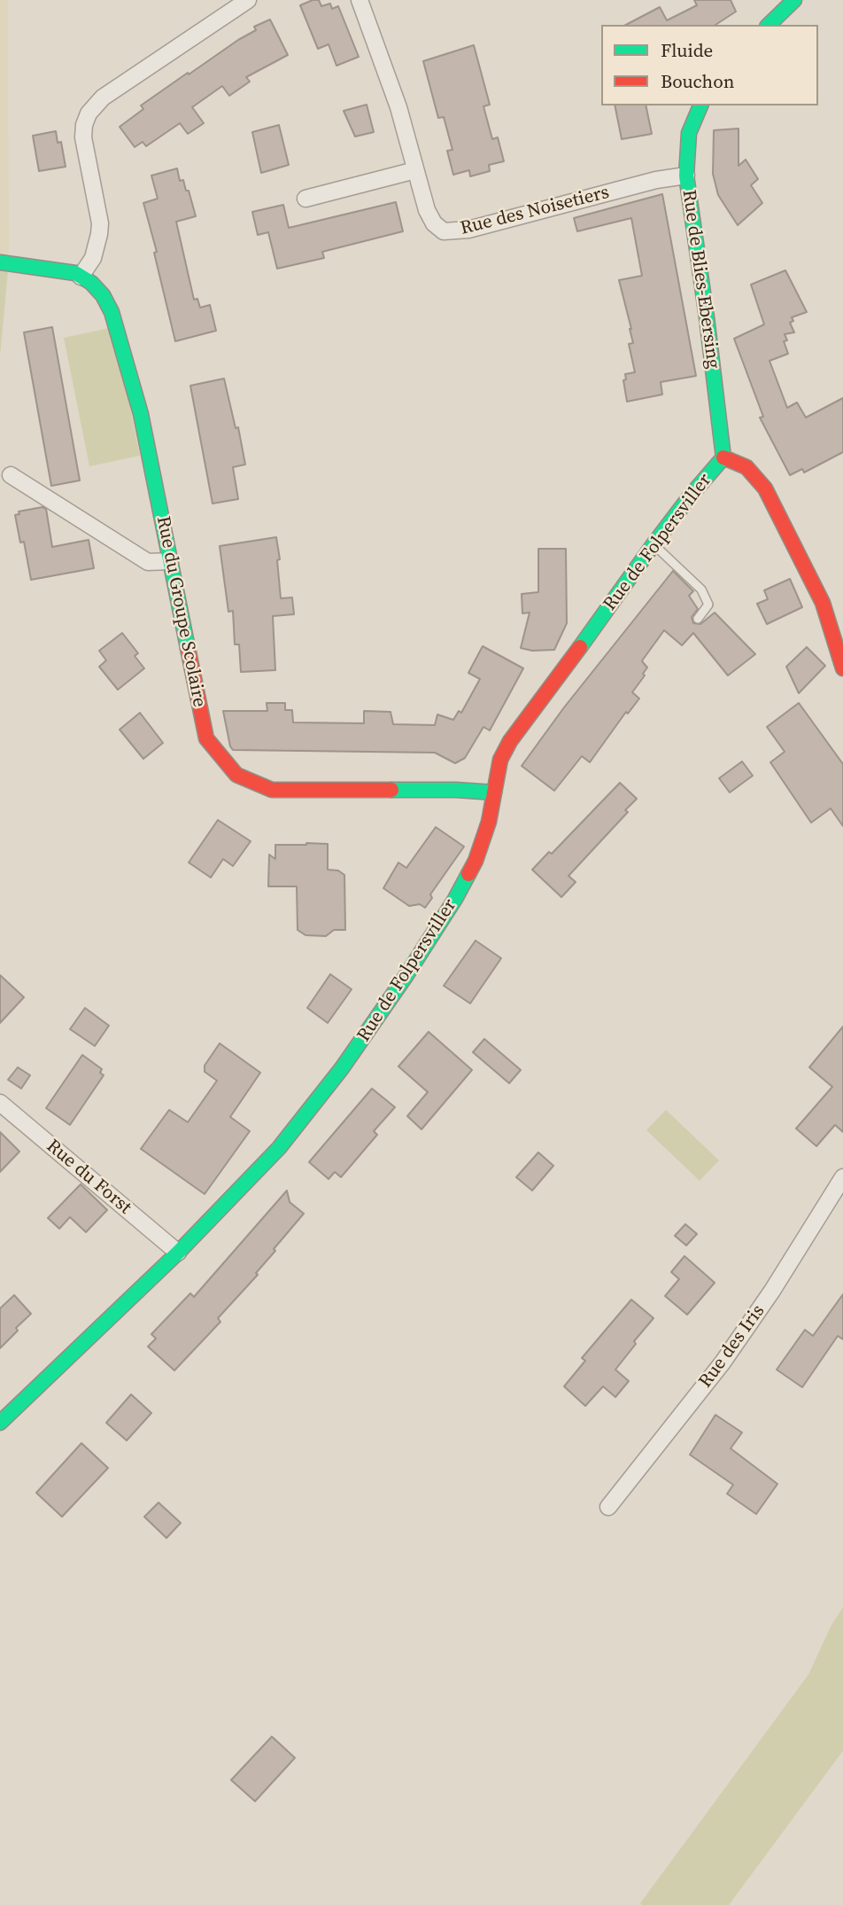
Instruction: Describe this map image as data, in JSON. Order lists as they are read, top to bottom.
{
  "streets": {
    "street": [
      "Rue des Noisetiers",
      "Rue de Blies-Ebersing",
      "Rue de Folpersviller",
      "Rue du Groupe Scolaire",
      "Rue du Forst",
      "Rue des Iris"
    ]
  },
  "crossings": [
    ["Rue des Noisetiers", "Rue de Blies-Ebersing"],
    ["Rue de Blies-Ebersing", "Rue de Folpersviller"],
    ["Rue de Folpersviller", "Rue du Groupe Scolaire"],
    ["Rue de Folpersviller", "Rue du Forst"]
  ],
  "legend": ["Fluide", "Bouchon"]
}
